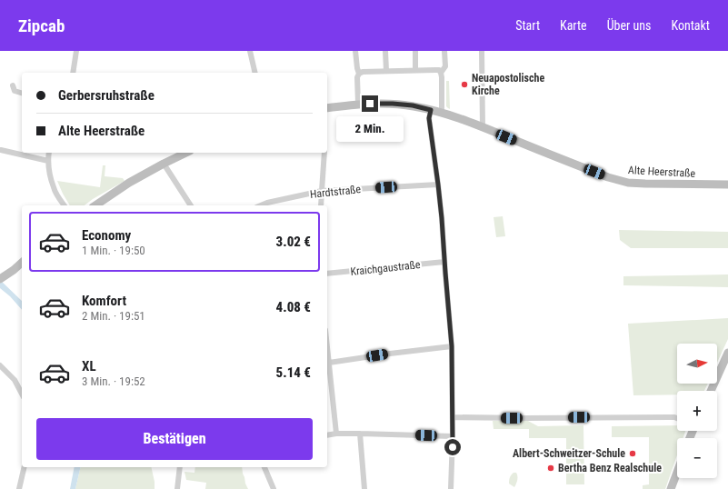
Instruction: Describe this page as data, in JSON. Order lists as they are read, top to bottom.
{
  "streets": {
    "street": ["Alte Heerstraße", "Hardtstraße", "Kraichgaustraße"]
  },
  "places": ["Neuapostolische Kirche", "Albert-Schweitzer-Schule", "Bertha Benz Realschule"],
  "north": "right",
  "page": {
    "header": "Zipcab",
    "nav": [
      "Start",
      "Karte",
      "Über uns",
      "Kontakt"
    ],
    "banner": ["Gerbersruhstraße", "Alte Heerstraße"],
    "bubble": "2 Min.",
    "list": [
      {
        "name": "Economy",
        "note": "1 Min. · 19:50",
        "value": "3.02 €"
      },
      {
        "name": "Komfort",
        "note": "2 Min. · 19:51",
        "value": "4.08 €"
      },
      {
        "name": "XL",
        "note": "3 Min. · 19:52",
        "value": "5.14 €"
      }
    ],
    "map_buttons": ["+", "−"],
    "buttons": "Bestätigen"
  }
}
